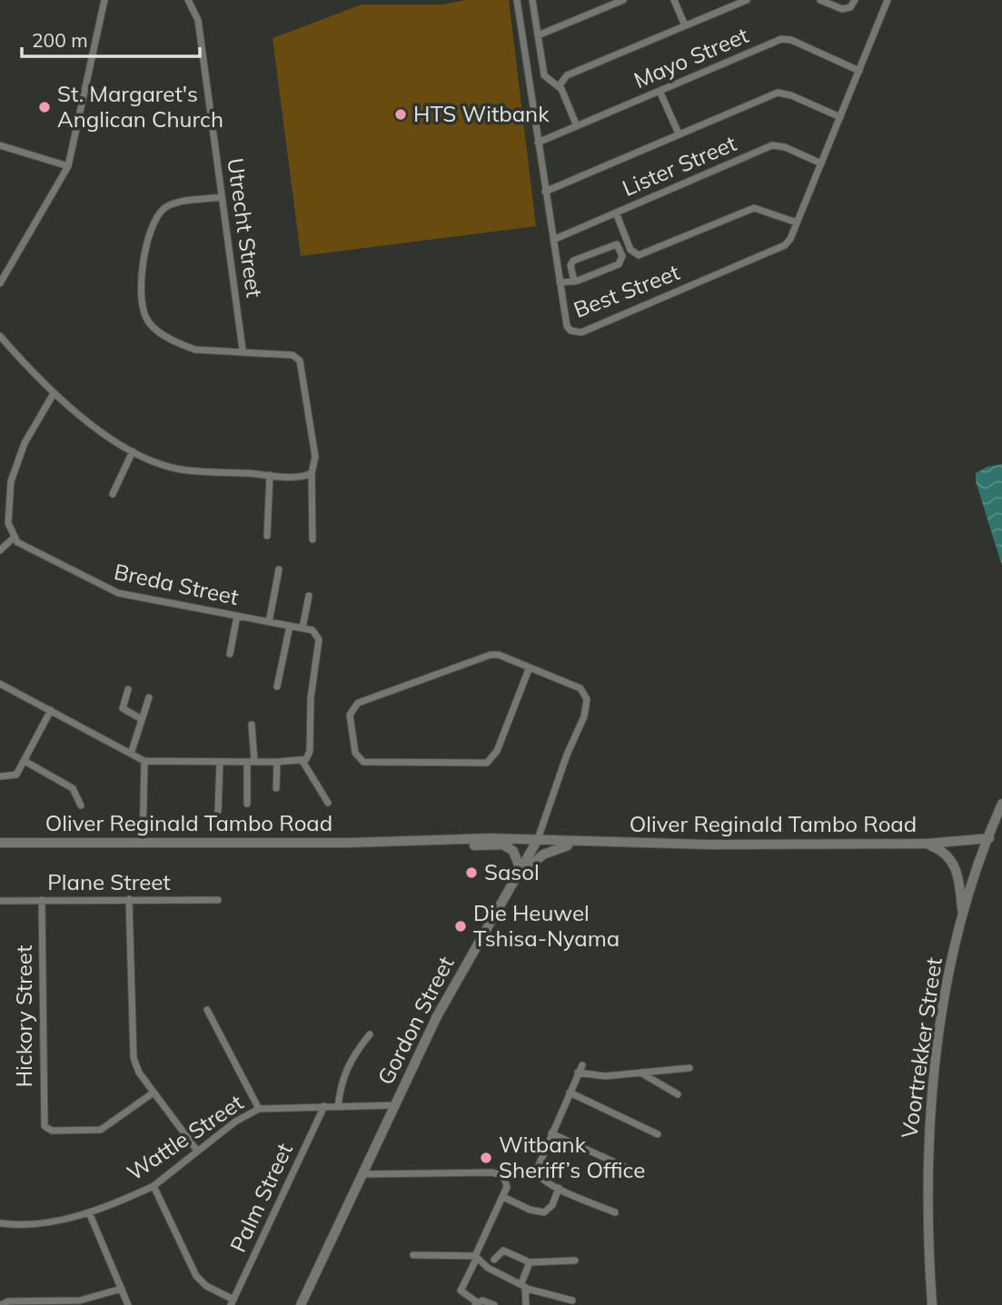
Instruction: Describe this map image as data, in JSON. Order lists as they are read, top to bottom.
{
  "streets": {
    "main road": ["Oliver Reginald Tambo Road", "Gordon Street", "Voortrekker Street"],
    "street": [
      "Mayo Street",
      "Lister Street",
      "Utrecht Street",
      "Best Street",
      "Breda Street",
      "Plane Street",
      "Hickory Street",
      "Wattle Street",
      "Palm Street"
    ]
  },
  "crossings": [
    ["Mayo Street", "Best Street"],
    ["Lister Street", "Best Street"],
    ["Oliver Reginald Tambo Road", "Gordon Street"],
    ["Oliver Reginald Tambo Road", "Voortrekker Street"],
    ["Plane Street", "Hickory Street"],
    ["Gordon Street", "Wattle Street"],
    ["Wattle Street", "Palm Street"]
  ],
  "places": [
    "St. Margaret's Anglican Church",
    "HTS Witbank",
    "Sasol",
    "Die Heuwel Tshisa-Nyama",
    "Witbank Sheriff’s Office"
  ],
  "scale_bar": "200 m"
}
